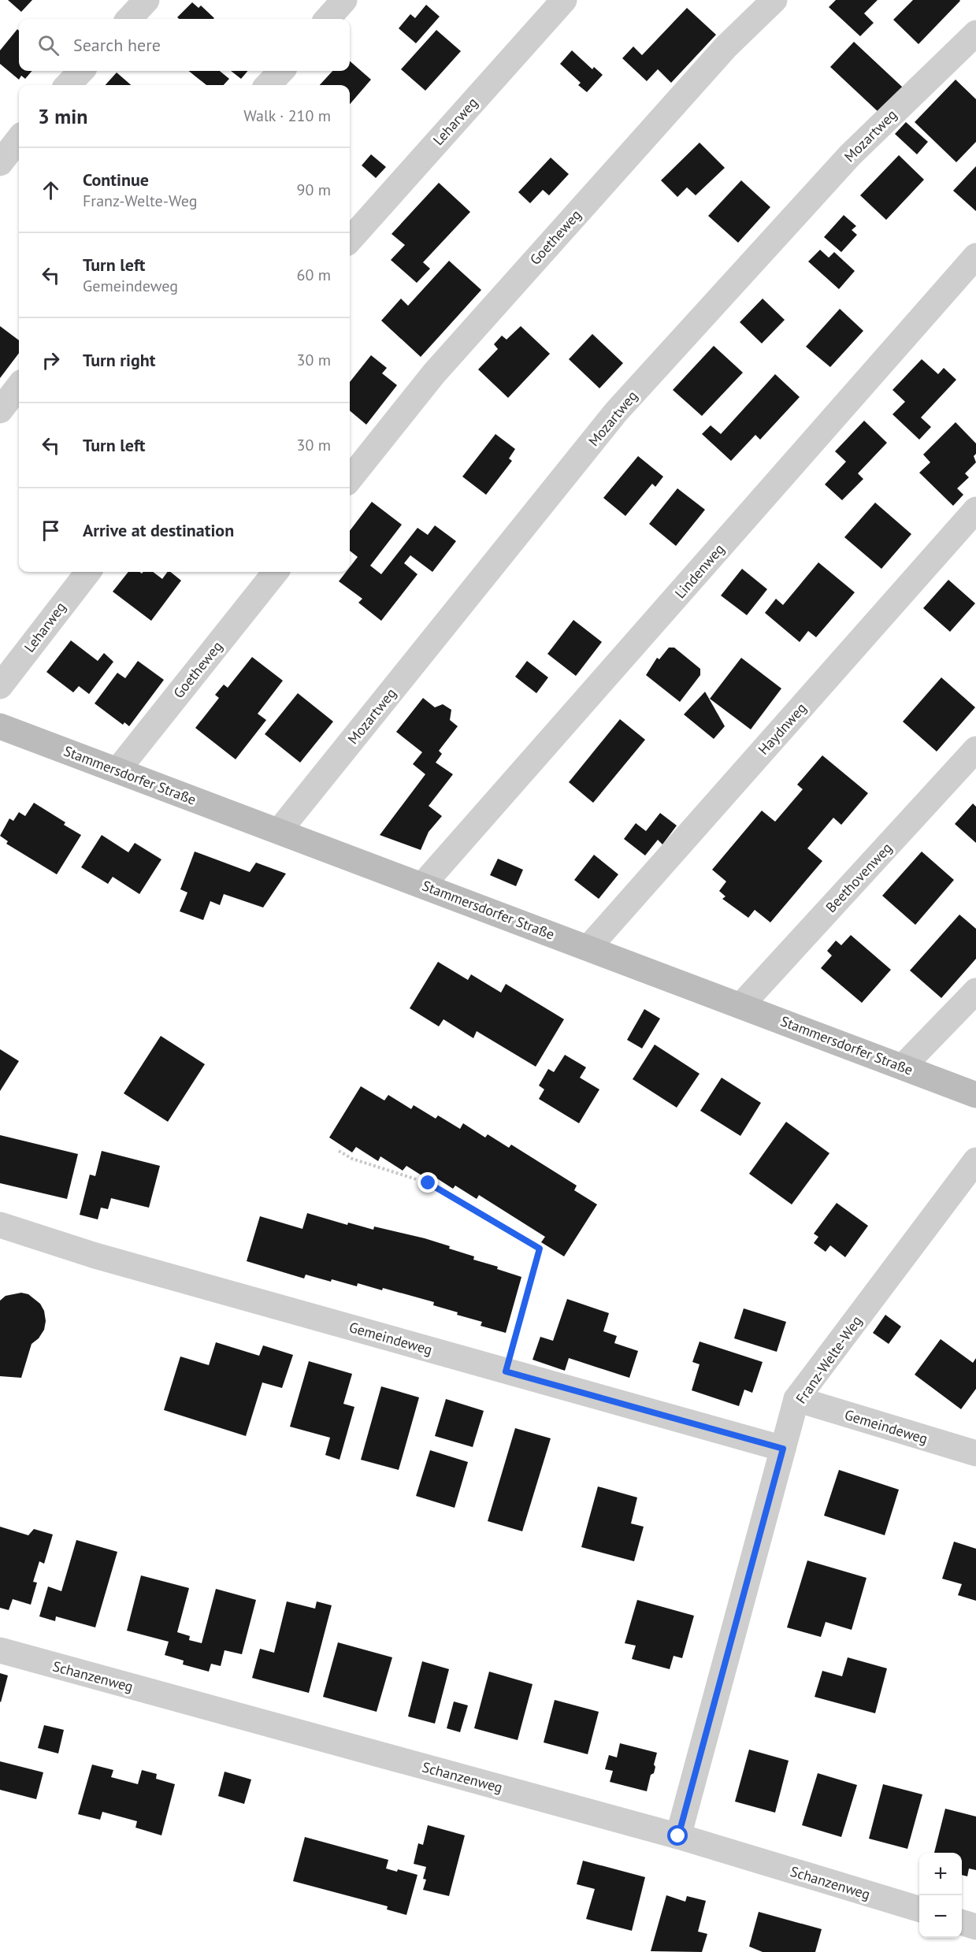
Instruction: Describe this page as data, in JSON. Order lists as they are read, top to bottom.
{
  "streets": {
    "main road": ["Stammersdorfer Straße"],
    "street": [
      "Leharweg",
      "Mozartweg",
      "Goetheweg",
      "Lindenweg",
      "Haydnweg",
      "Beethovenweg",
      "Gemeindeweg",
      "Franz-Welte-Weg",
      "Schanzenweg"
    ]
  },
  "crossings": [
    ["Mozartweg", "Stammersdorfer Straße"],
    ["Goetheweg", "Stammersdorfer Straße"],
    ["Lindenweg", "Stammersdorfer Straße"],
    ["Haydnweg", "Stammersdorfer Straße"],
    ["Stammersdorfer Straße", "Beethovenweg"],
    ["Gemeindeweg", "Franz-Welte-Weg"],
    ["Franz-Welte-Weg", "Schanzenweg"]
  ],
  "page": {
    "search": "Search here",
    "heading": ["3 min", "Walk · 210 m"],
    "list": [
      ["Continue", "Franz-Welte-Weg", "90 m"],
      ["Turn left", "Gemeindeweg", "60 m"],
      ["Turn right", "30 m"],
      ["Turn left", "30 m"],
      "Arrive at destination"
    ],
    "map_buttons": ["+", "−"]
  }
}
